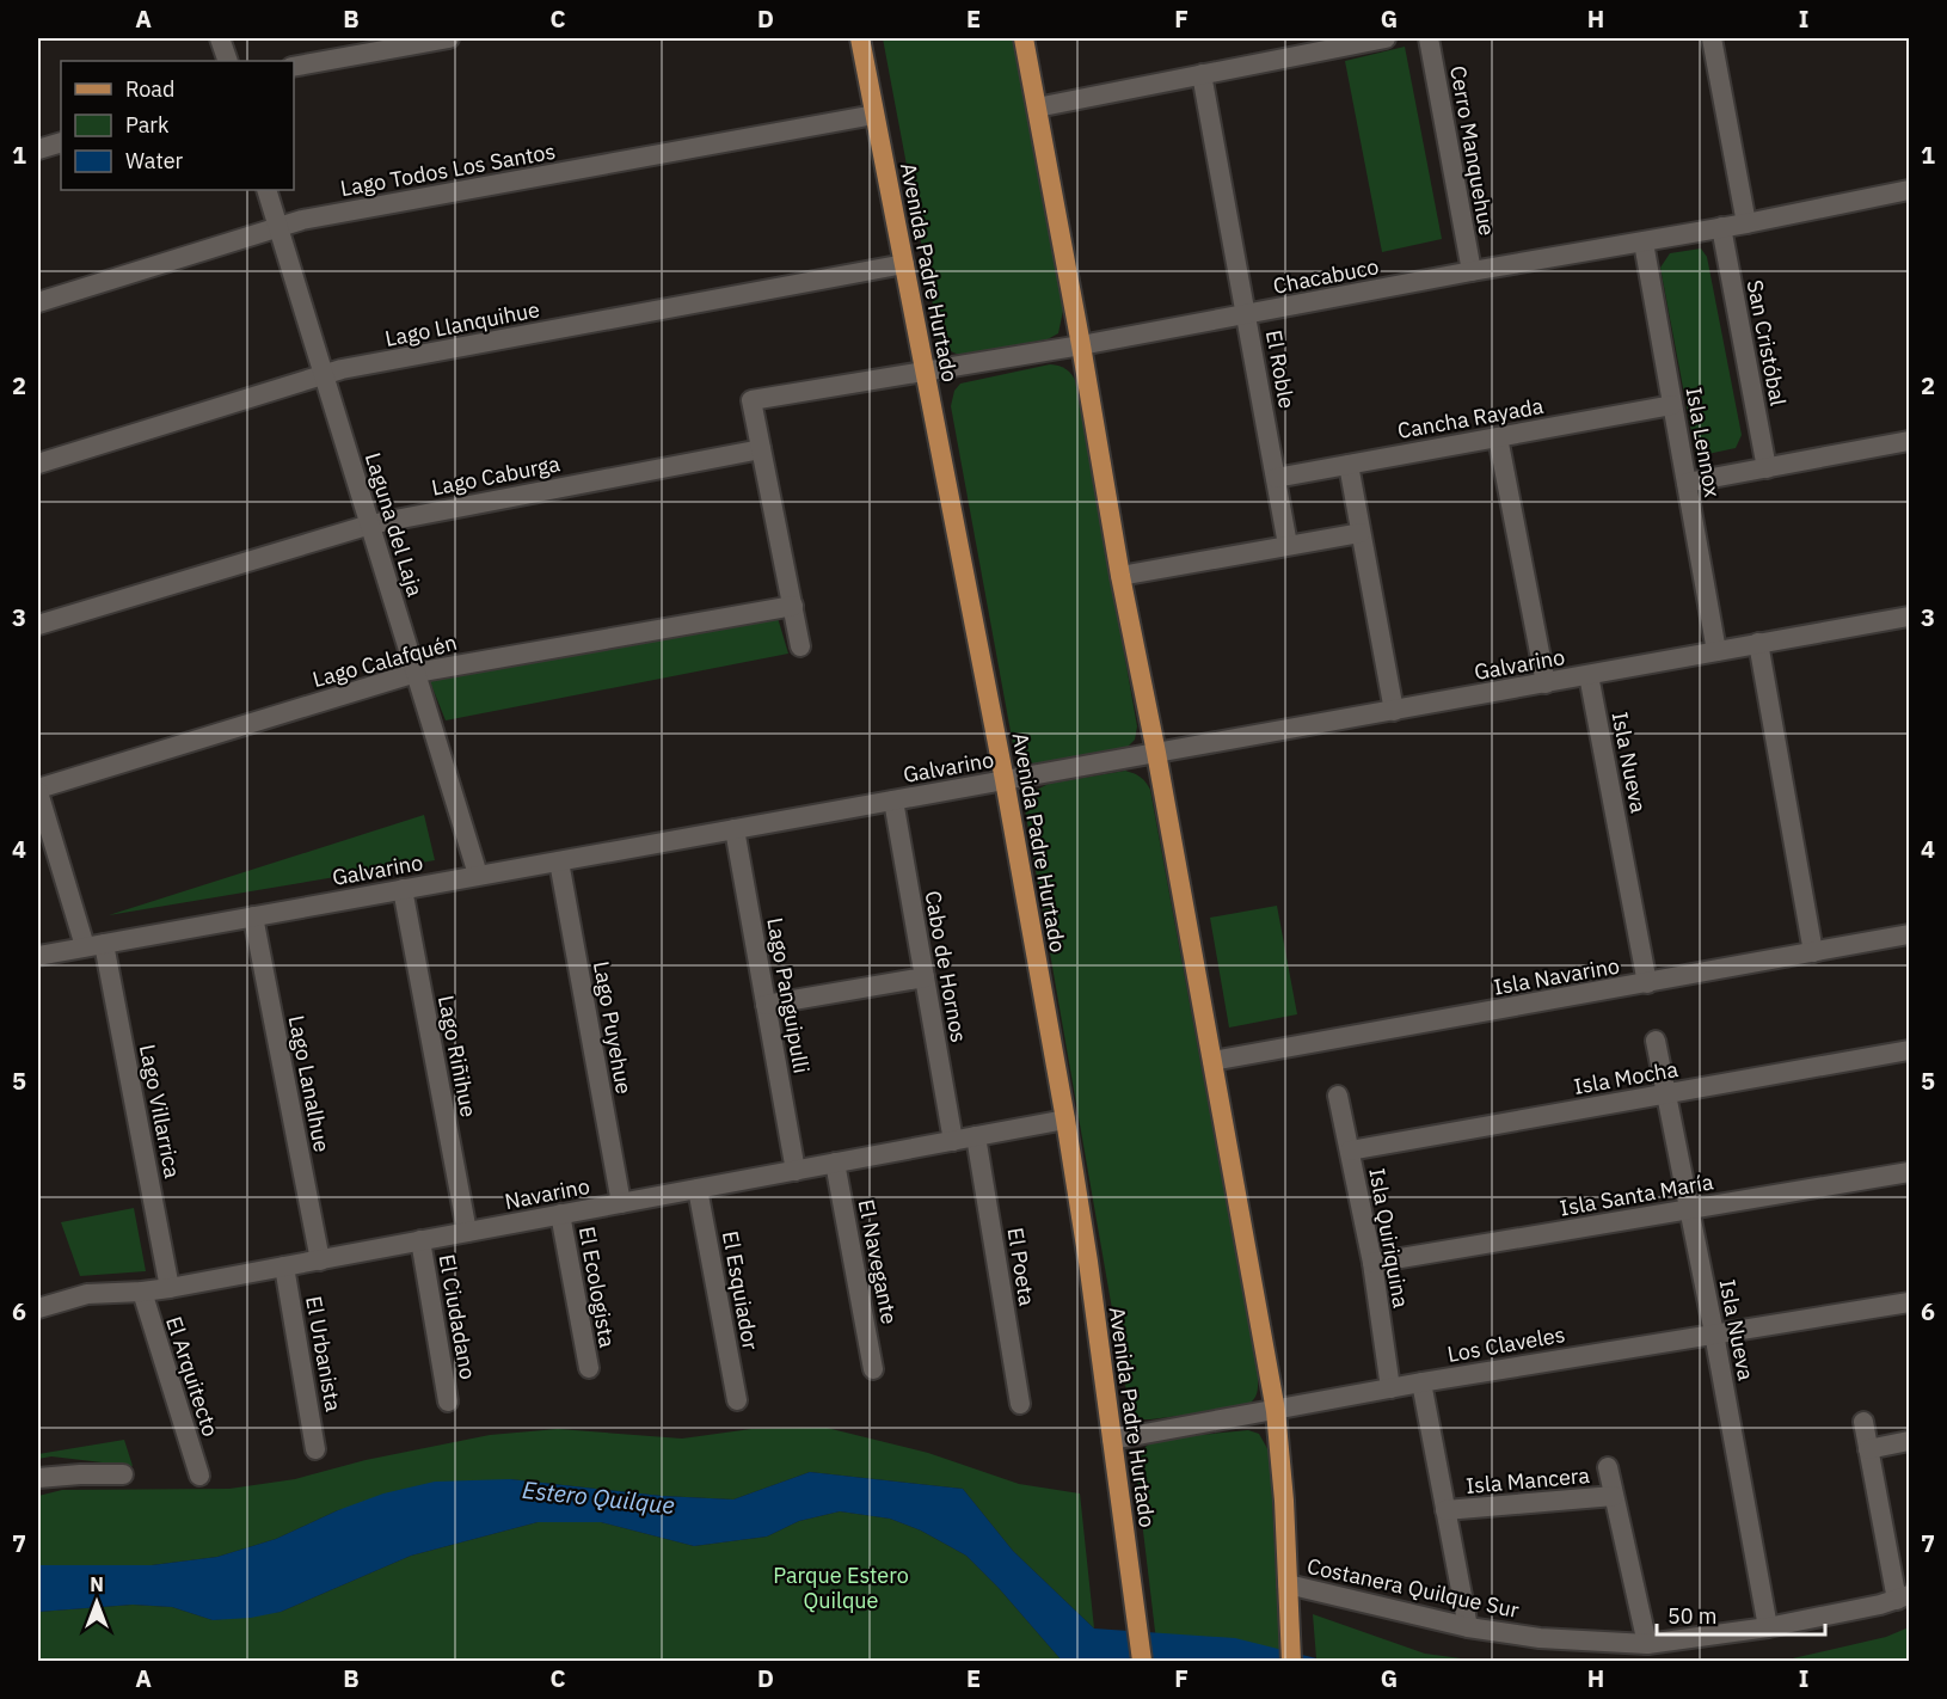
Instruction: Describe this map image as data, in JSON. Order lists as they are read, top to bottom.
{
  "streets": {
    "main road": ["Avenida Padre Hurtado"],
    "street": [
      "Cerro Manquehue",
      "Lago Todos Los Santos",
      "Chacabuco",
      "Lago Llanquihue",
      "San Cristóbal",
      "El Roble",
      "Cancha Rayada",
      "Isla Lennox",
      "Lago Caburga",
      "Laguna del Laja",
      "Lago Calafquén",
      "Galvarino",
      "Isla Nueva",
      "Cabo de Hornos",
      "Isla Navarino",
      "Lago Panguipulli",
      "Lago Puyehue",
      "Lago Riñihue",
      "Isla Mocha",
      "Lago Lanalhue",
      "Lago Villarrica",
      "Navarino",
      "Isla Santa María",
      "Isla Quiriquina",
      "El Navegante",
      "El Poeta",
      "El Ecologista",
      "El Esquiador",
      "El Ciudadano",
      "Los Claveles",
      "El Urbanista",
      "El Arquitecto",
      "Isla Mancera",
      "Costanera Quilque Sur"
    ]
  },
  "crossings": [
    ["Cerro Manquehue", "Chacabuco"],
    ["Lago Todos Los Santos", "Avenida Padre Hurtado"],
    ["Lago Todos Los Santos", "Laguna del Laja"],
    ["Avenida Padre Hurtado", "Chacabuco"],
    ["Avenida Padre Hurtado", "Lago Llanquihue"],
    ["Avenida Padre Hurtado", "Galvarino"],
    ["Avenida Padre Hurtado", "Navarino"],
    ["Avenida Padre Hurtado", "Los Claveles"],
    ["Chacabuco", "San Cristóbal"],
    ["Chacabuco", "El Roble"],
    ["Chacabuco", "Isla Lennox"],
    ["Chacabuco", "Lago Caburga"],
    ["Lago Llanquihue", "Laguna del Laja"],
    ["El Roble", "Cancha Rayada"],
    ["Cancha Rayada", "Isla Lennox"],
    ["Isla Lennox", "Galvarino"],
    ["Lago Caburga", "Laguna del Laja"],
    ["Laguna del Laja", "Lago Calafquén"],
    ["Laguna del Laja", "Galvarino"],
    ["Lago Calafquén", "Lago Villarrica"],
    ["Galvarino", "Isla Nueva"],
    ["Galvarino", "Cabo de Hornos"],
    ["Galvarino", "Lago Panguipulli"],
    ["Galvarino", "Lago Puyehue"],
    ["Galvarino", "Lago Riñihue"],
    ["Galvarino", "Lago Lanalhue"],
    ["Galvarino", "Lago Villarrica"],
    ["Isla Nueva", "Isla Navarino"],
    ["Isla Nueva", "Isla Mocha"],
    ["Isla Nueva", "Isla Santa María"],
    ["Isla Nueva", "Los Claveles"],
    ["Isla Nueva", "Costanera Quilque Sur"],
    ["Cabo de Hornos", "Navarino"],
    ["Lago Panguipulli", "Navarino"],
    ["Lago Puyehue", "Navarino"],
    ["Lago Riñihue", "Navarino"],
    ["Isla Mocha", "Isla Quiriquina"],
    ["Lago Lanalhue", "Navarino"],
    ["Lago Villarrica", "Navarino"],
    ["Navarino", "El Navegante"],
    ["Navarino", "El Poeta"],
    ["Navarino", "El Ecologista"],
    ["Navarino", "El Esquiador"],
    ["Navarino", "El Ciudadano"],
    ["Navarino", "El Urbanista"],
    ["Navarino", "El Arquitecto"],
    ["Isla Santa María", "Isla Quiriquina"],
    ["Isla Quiriquina", "Los Claveles"],
    ["Isla Mancera", "Costanera Quilque Sur"]
  ],
  "water": ["Estero Quilque"],
  "parks": ["Parque Estero Quilque"],
  "legend": ["Road", "Park", "Water"],
  "scale_bar": "50 m",
  "north": "top",
  "grid": {
    "columns": [
      "A",
      "B",
      "C",
      "D",
      "E",
      "F",
      "G",
      "H",
      "I"
    ],
    "rows": [
      "1",
      "2",
      "3",
      "4",
      "5",
      "6",
      "7"
    ]
  }
}
